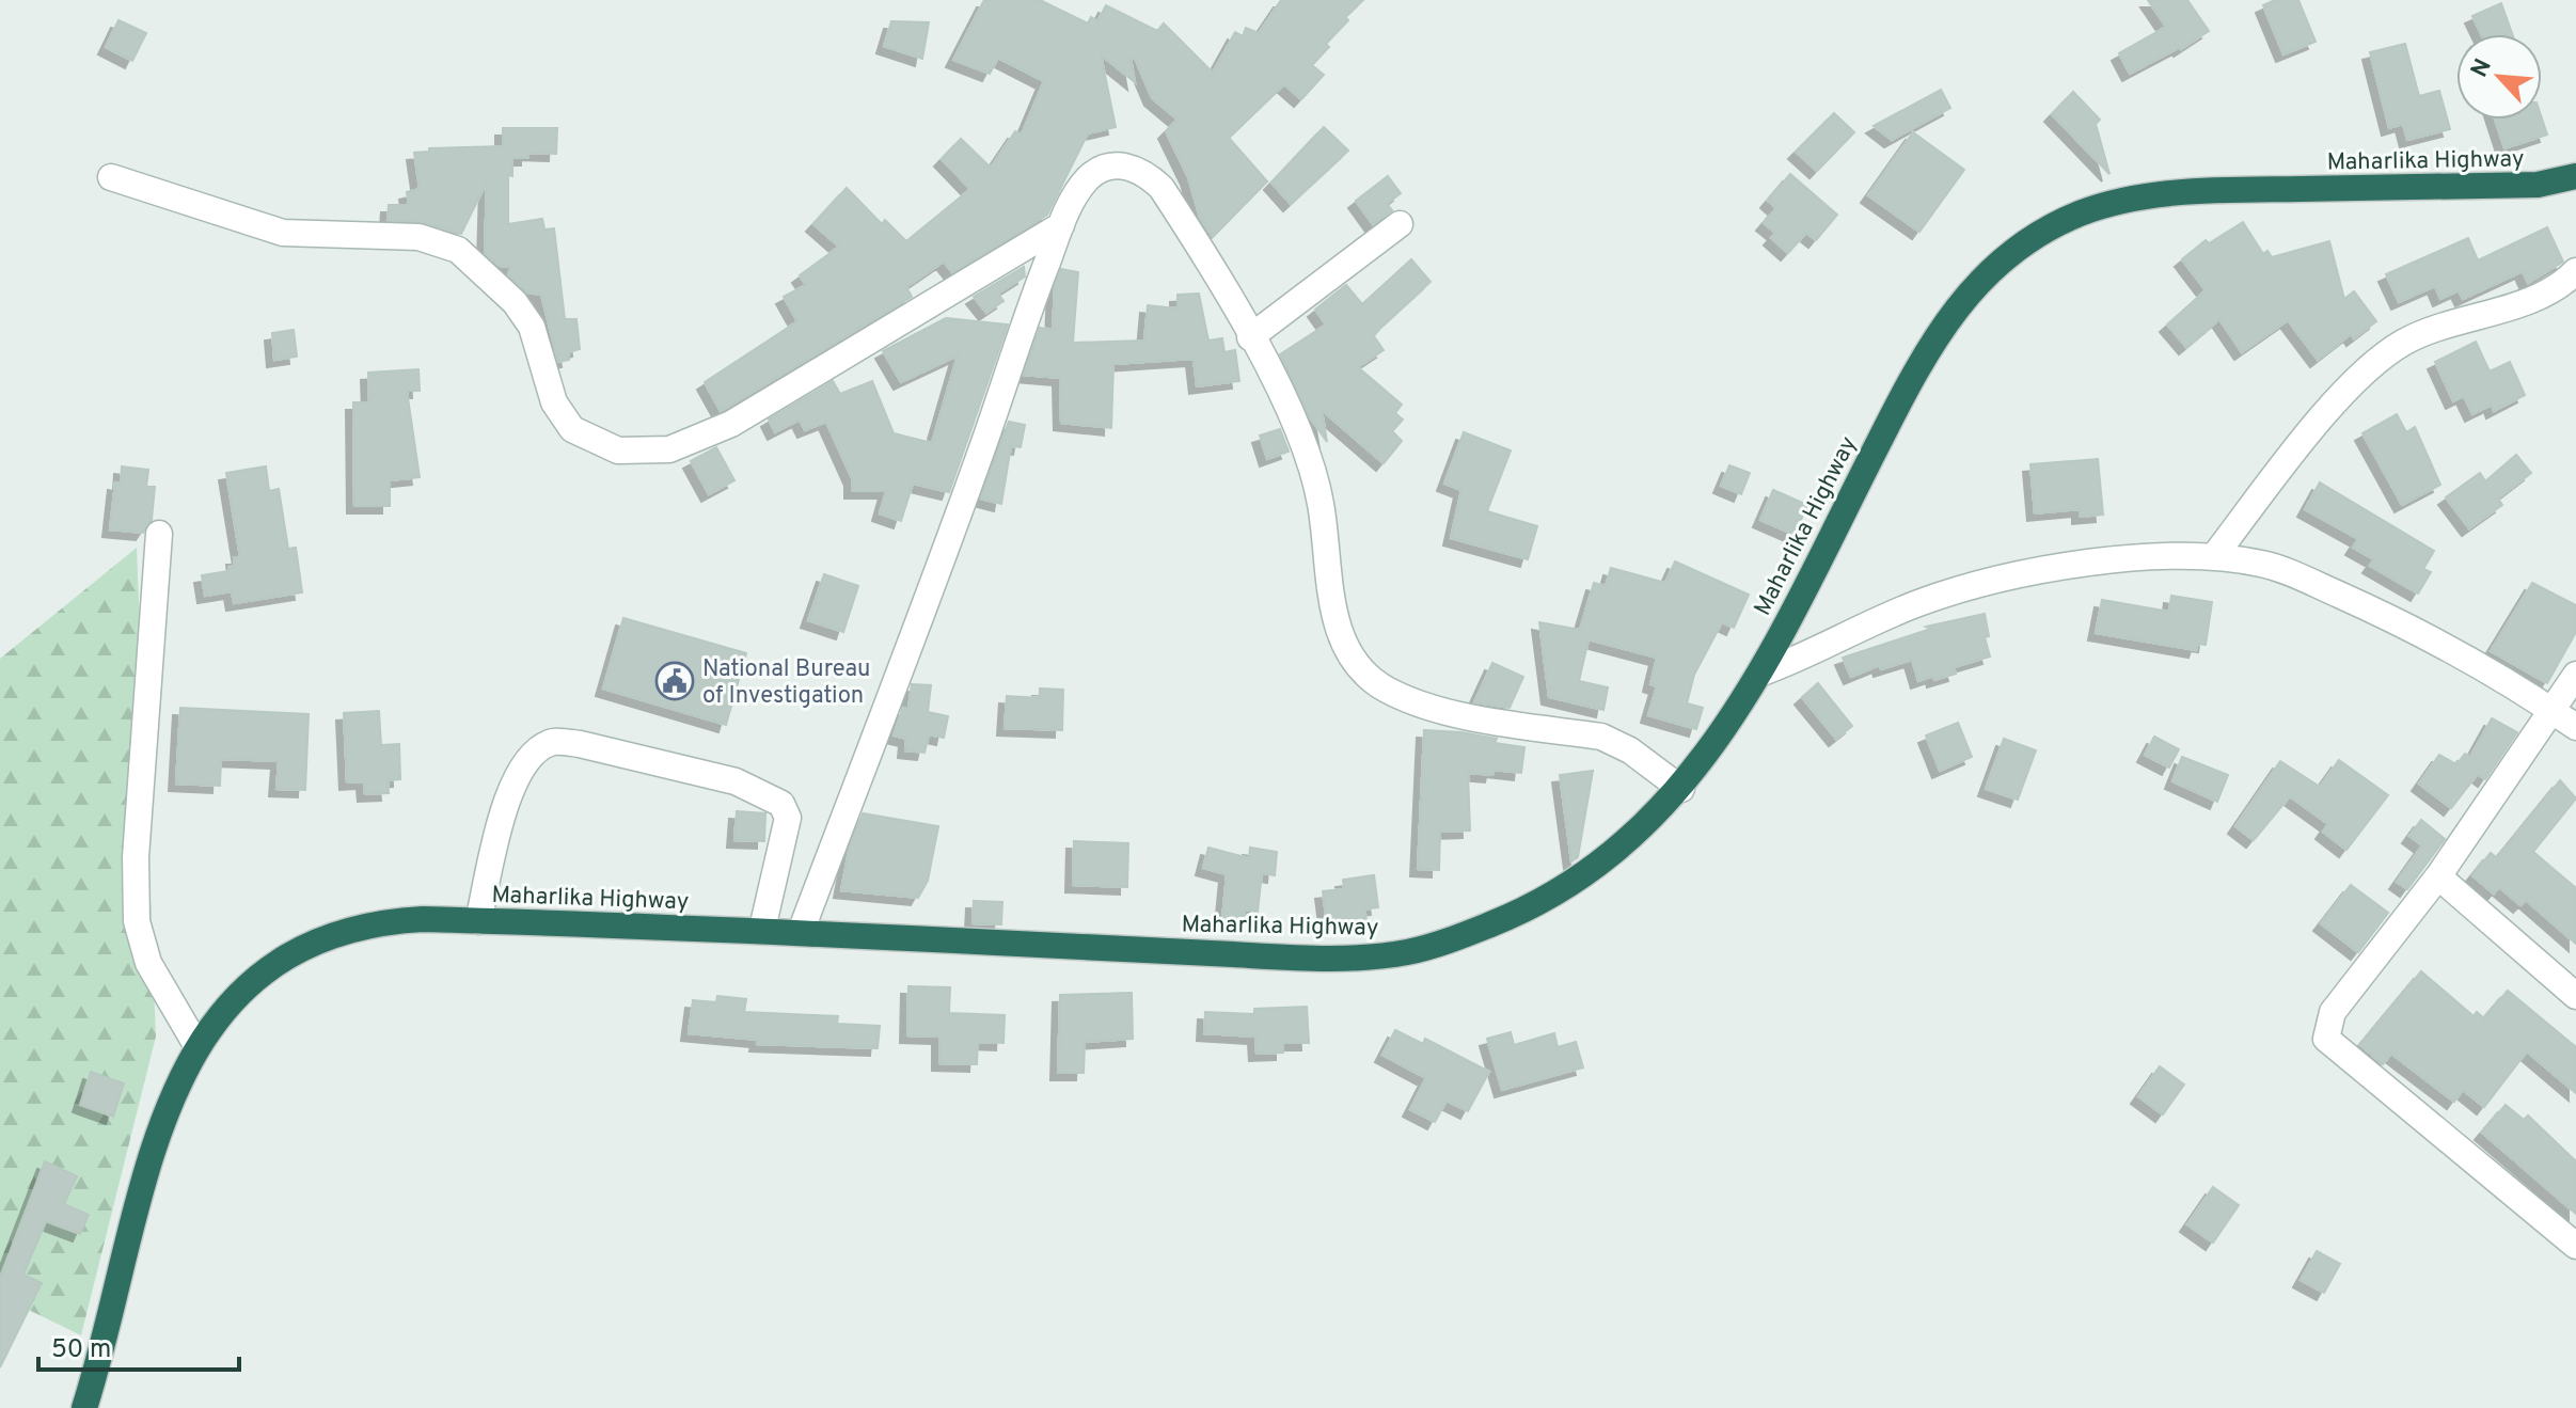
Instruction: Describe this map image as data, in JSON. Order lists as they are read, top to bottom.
{
  "streets": {
    "highway": ["Maharlika Highway"]
  },
  "places": {
    "public building": ["National Bureau of Investigation"]
  },
  "scale_bar": "50 m",
  "north": "top left"
}
